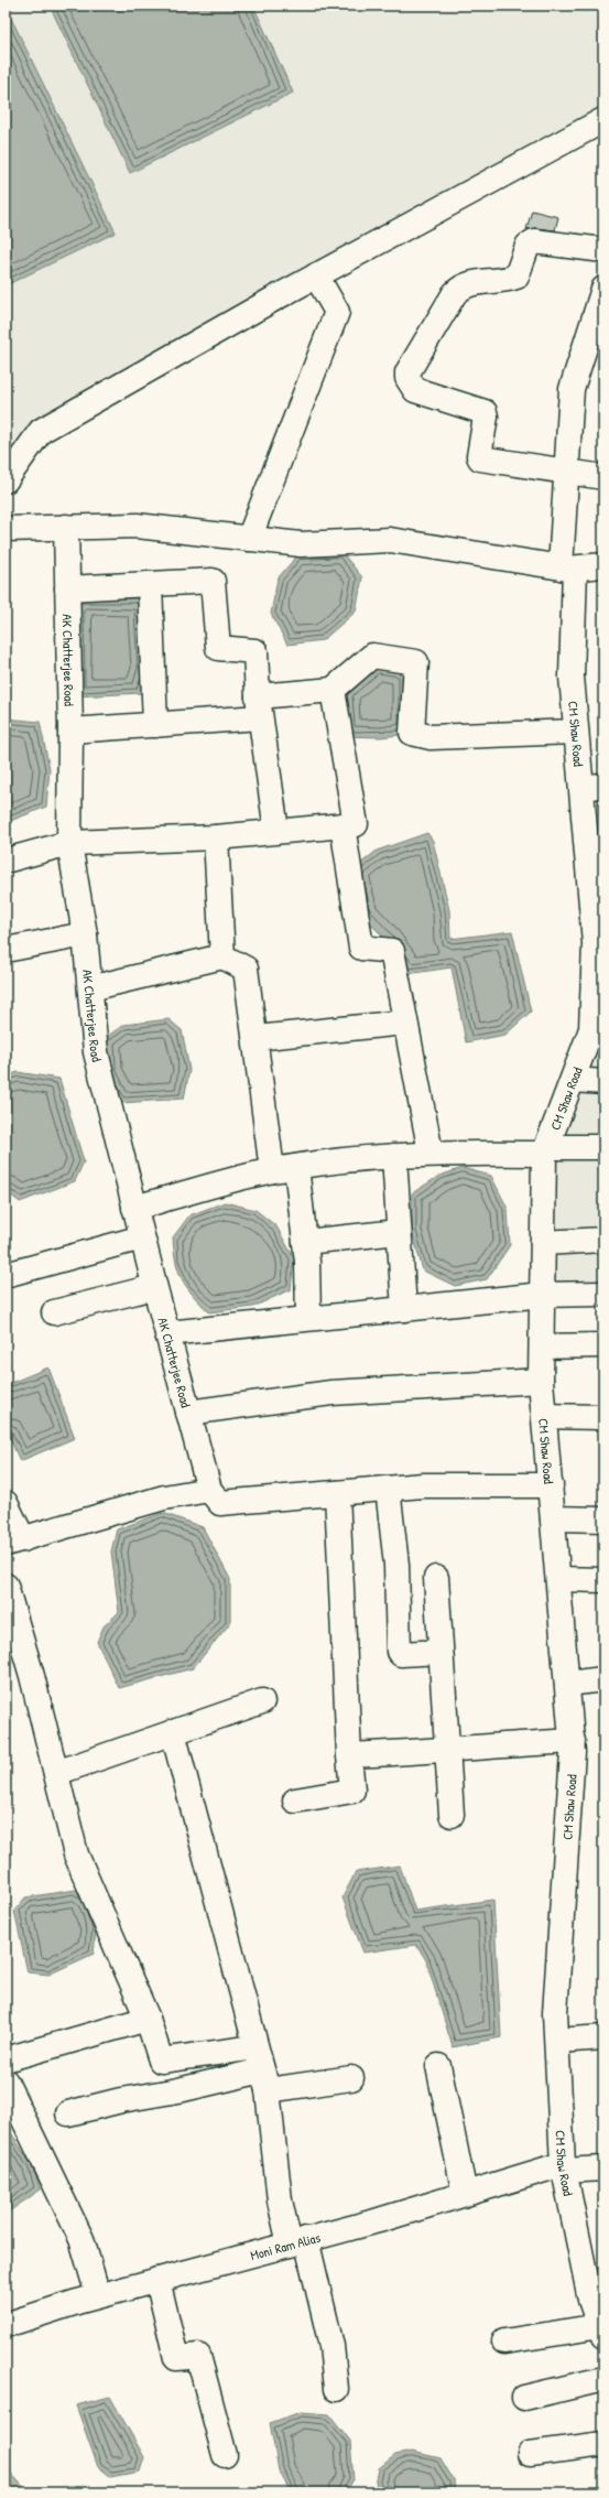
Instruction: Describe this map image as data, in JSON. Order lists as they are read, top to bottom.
{
  "streets": {
    "street": ["AK Chatterjee Road", "CM Shaw Road", "Moni Ram Alias"]
  },
  "crossings": [
    ["CM Shaw Road", "Moni Ram Alias"]
  ]
}
